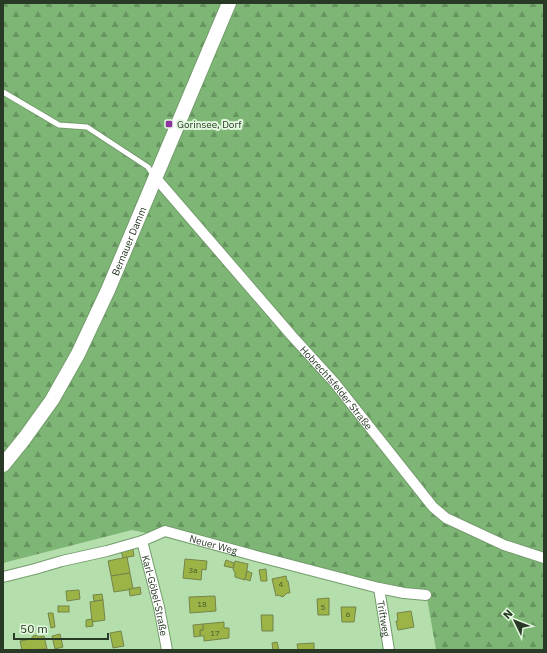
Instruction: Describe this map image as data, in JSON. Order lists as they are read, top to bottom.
{
  "streets": {
    "main road": ["Bernauer Damm"],
    "street": [
      "Hobrechtsfelder Straße",
      "Neuer Weg",
      "Karl-Göbel-Straße",
      "Triftweg"
    ]
  },
  "crossings": [
    ["Bernauer Damm", "Hobrechtsfelder Straße"],
    ["Neuer Weg", "Karl-Göbel-Straße"],
    ["Neuer Weg", "Triftweg"]
  ],
  "places": {
    "transit": ["Gorinsee, Dorf"]
  },
  "house_numbers": [
    "3a",
    "4",
    "18",
    "5",
    "6",
    "17"
  ],
  "scale_bar": "50 m",
  "north": "top left"
}
